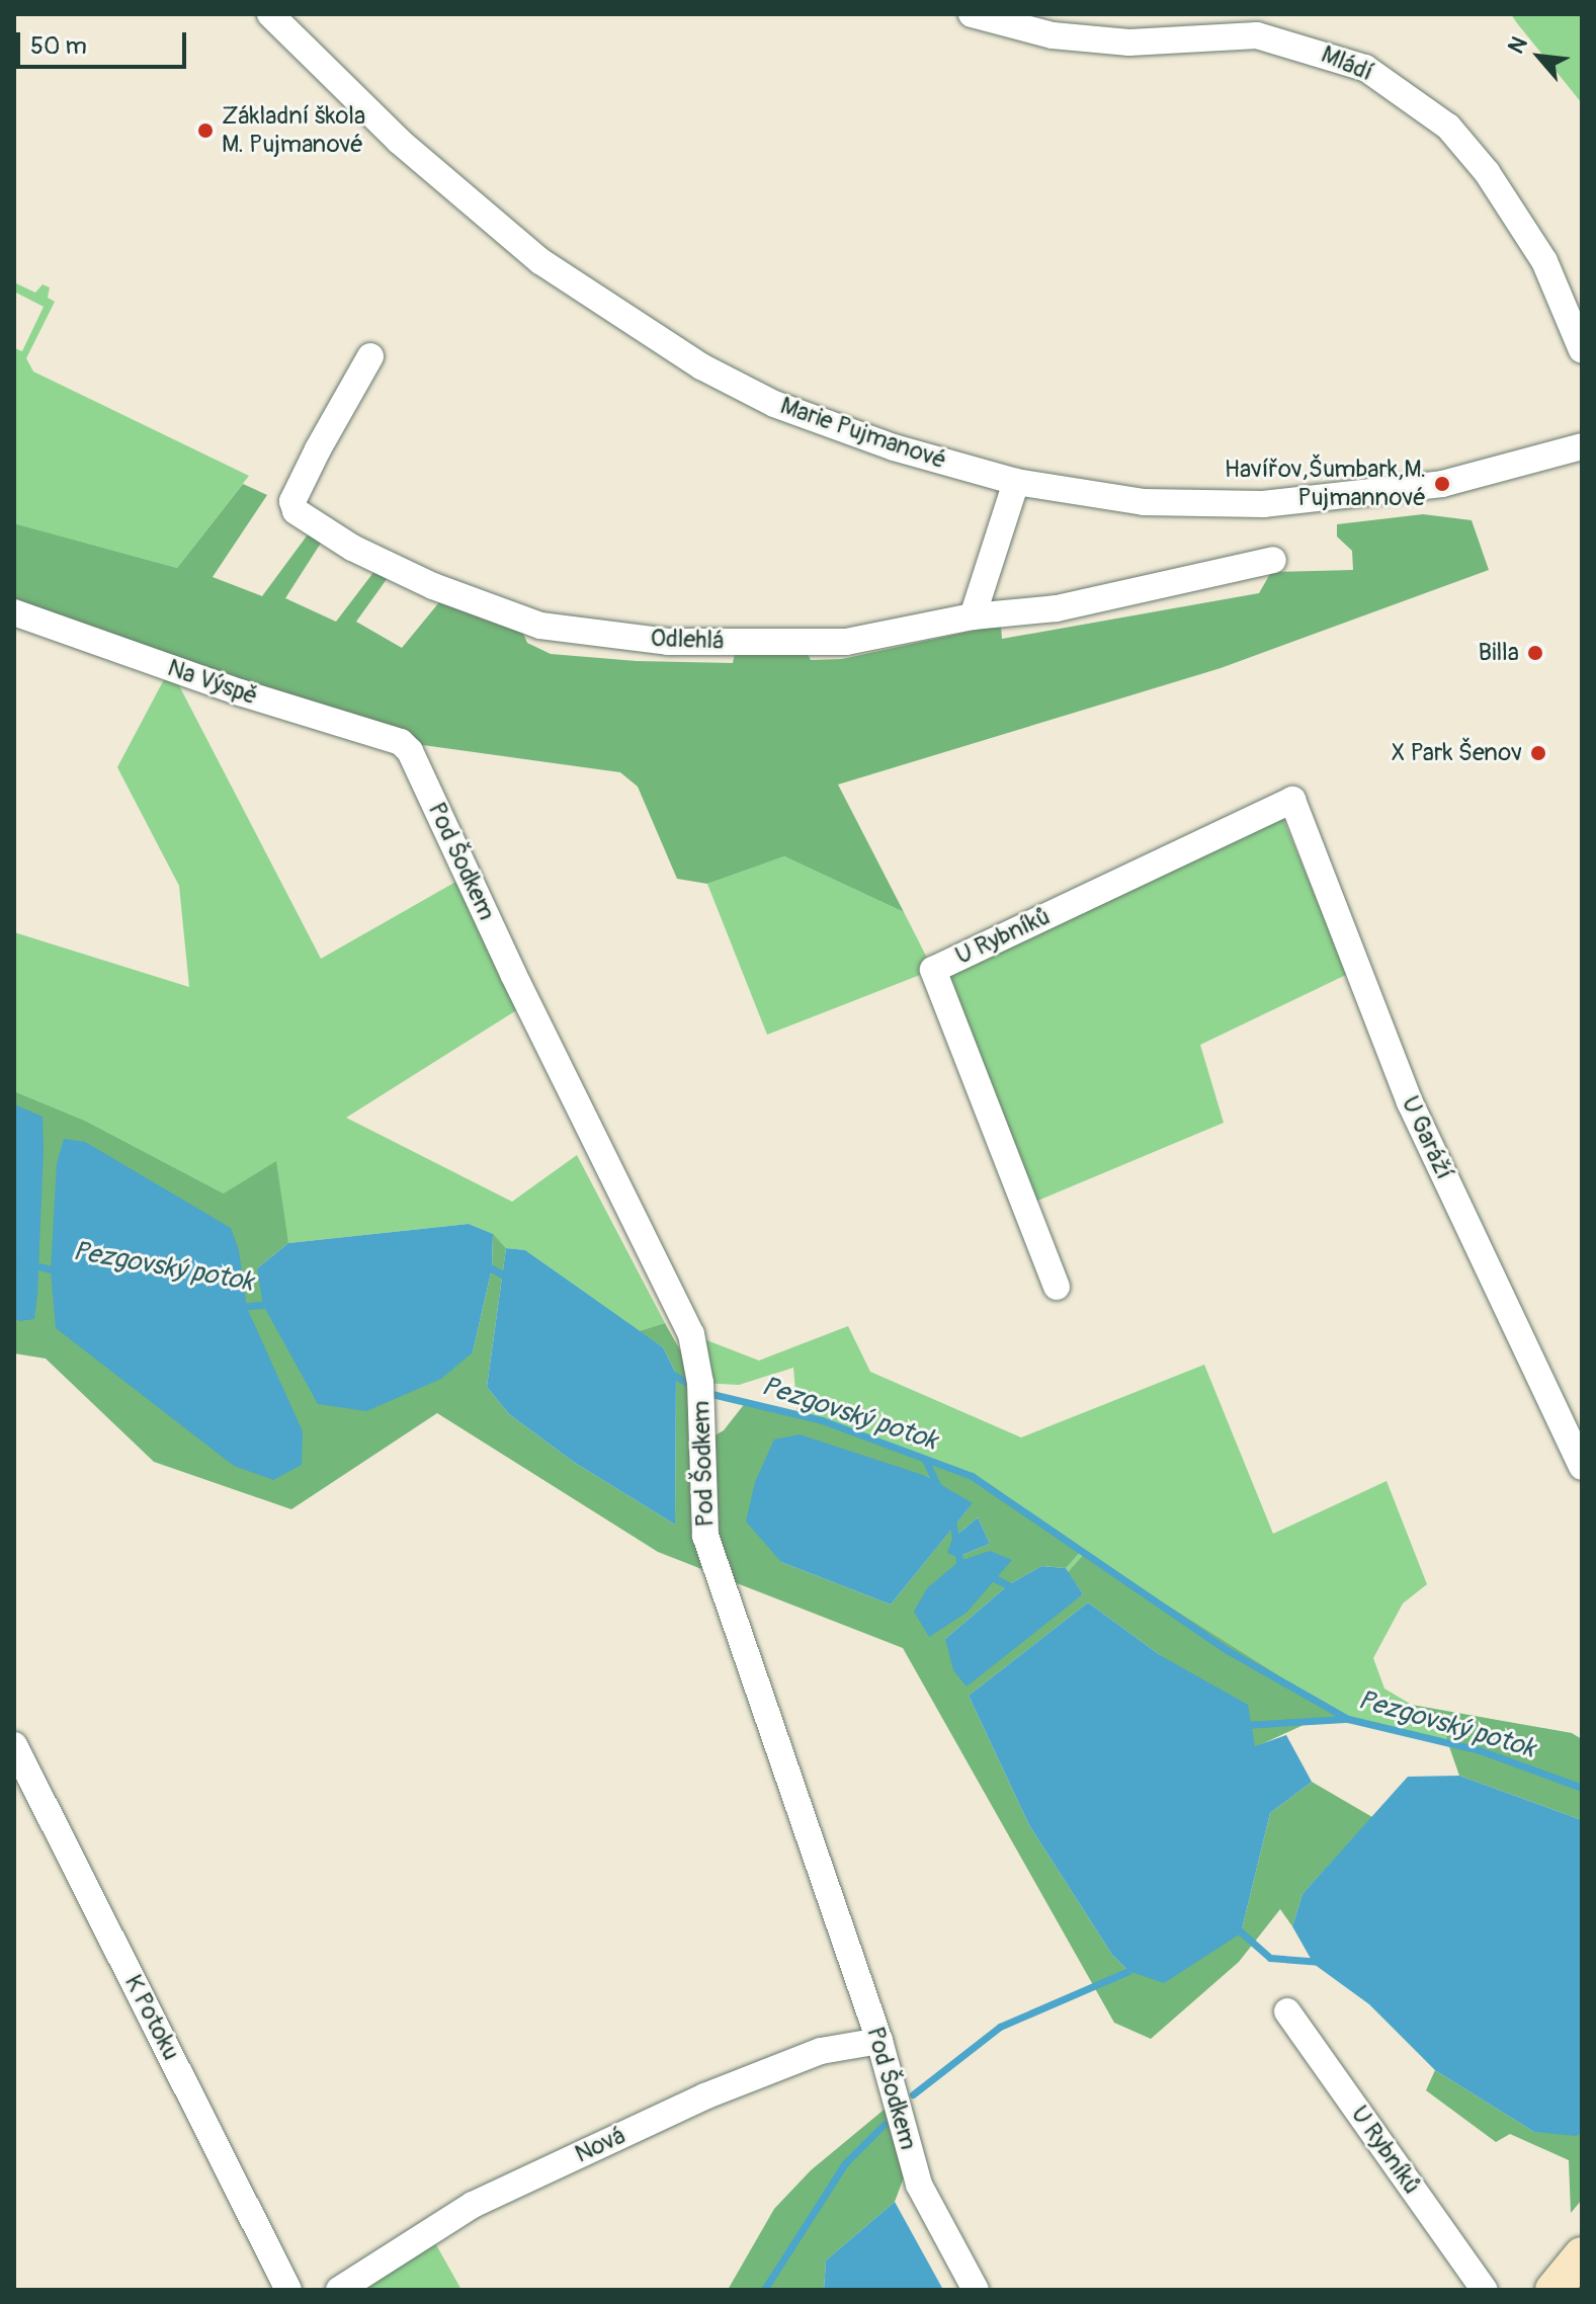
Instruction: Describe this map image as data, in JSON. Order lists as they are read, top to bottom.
{
  "streets": {
    "street": [
      "Mládí",
      "Marie Pujmanové",
      "Odlehlá",
      "Na Výspě",
      "Pod Šodkem",
      "U Rybníků",
      "U Garáží",
      "K Potoku",
      "Nová"
    ]
  },
  "crossings": [
    ["Na Výspě", "Pod Šodkem"],
    ["Pod Šodkem", "Nová"],
    ["U Rybníků", "U Garáží"]
  ],
  "water": ["Pezgovský potok"],
  "places": [
    "Základní škola M. Pujmanové",
    "Havířov,Šumbark,M. Pujmannové",
    "Billa",
    "X Park Šenov"
  ],
  "scale_bar": "50 m",
  "north": "top left"
}
